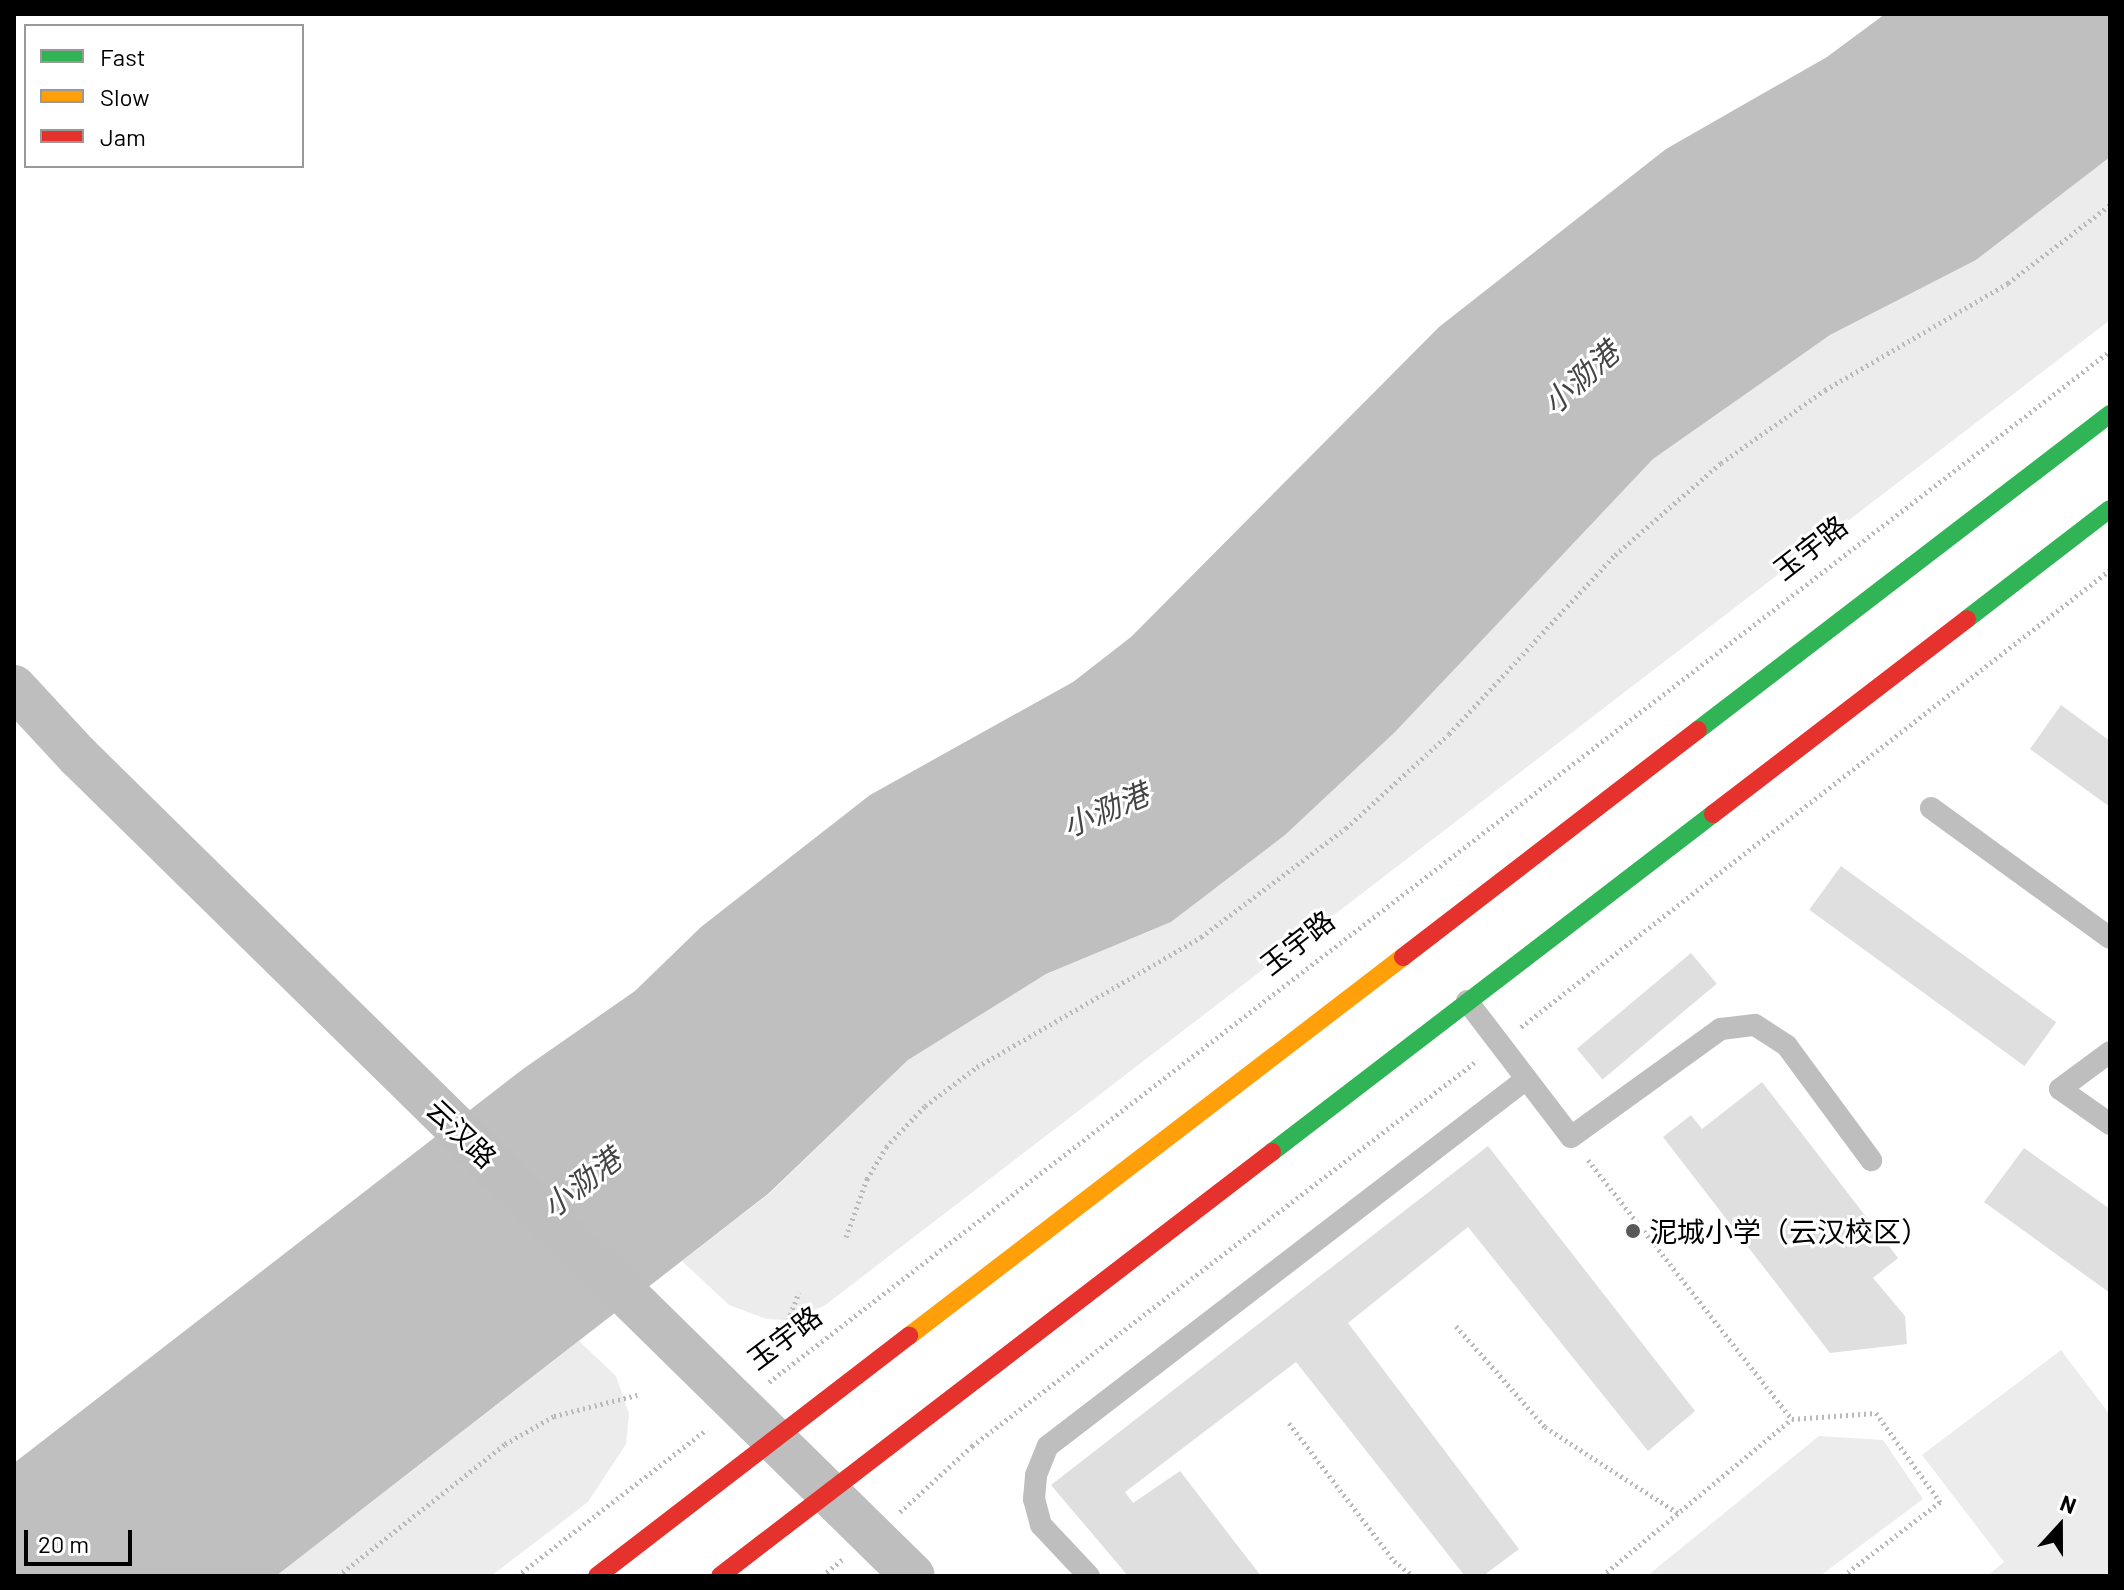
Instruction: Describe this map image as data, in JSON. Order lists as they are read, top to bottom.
{
  "streets": {
    "street": ["云汉路"],
    "path": ["玉宇路"]
  },
  "crossings": [
    ["玉宇路", "云汉路"]
  ],
  "water": ["小泐港"],
  "places": ["泥城小学（云汉校区）"],
  "legend": ["Fast", "Slow", "Jam"],
  "scale_bar": "20 m",
  "north": "top"
}
